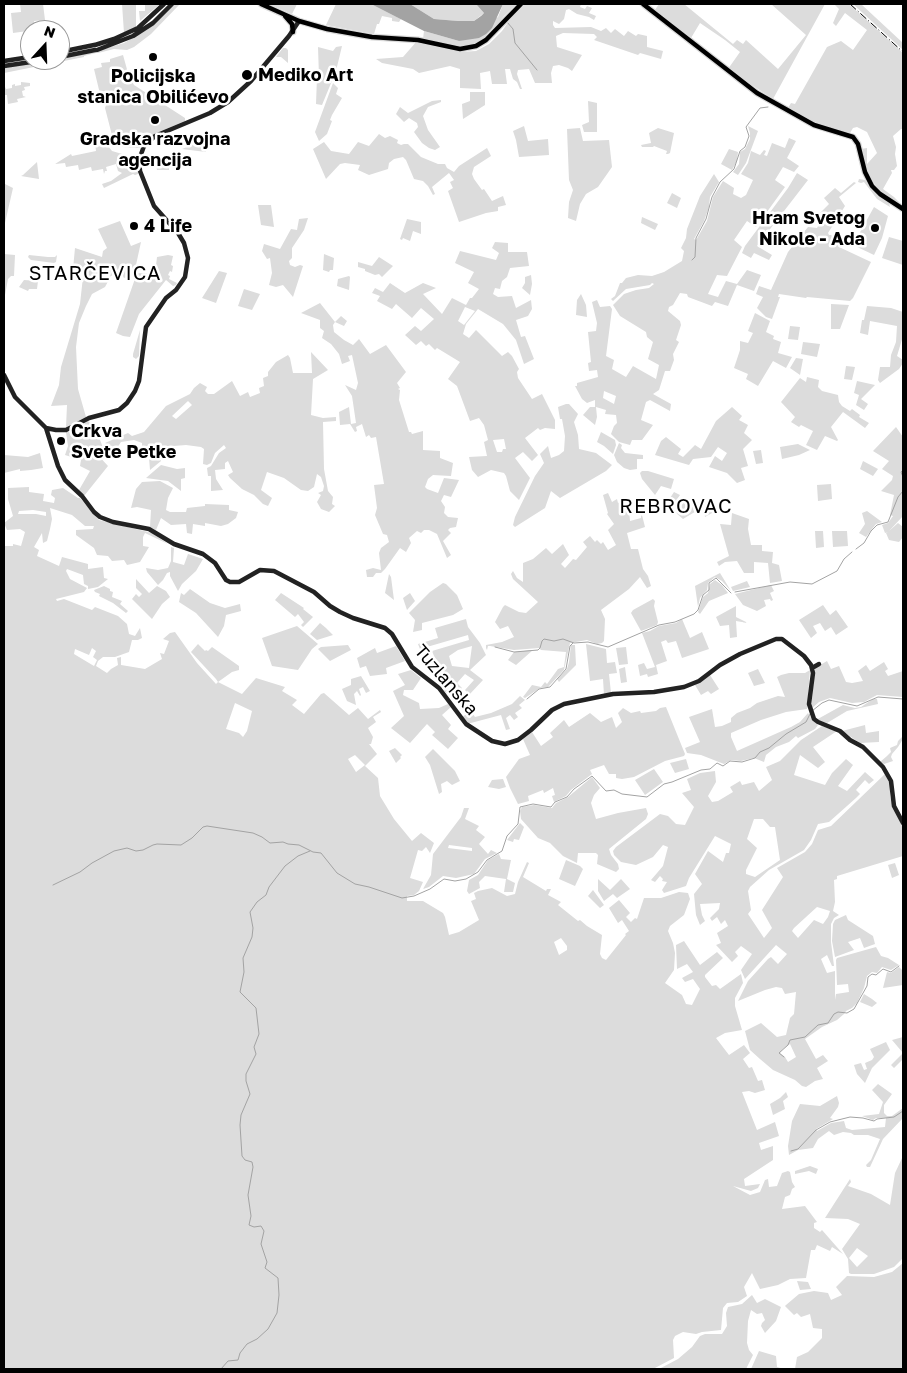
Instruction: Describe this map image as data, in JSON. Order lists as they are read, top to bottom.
{
  "streets": {
    "street": ["Tuzlanska"]
  },
  "districts": ["STARČEVICA", "REBROVAC"],
  "places": [
    "Policijska stanica Obilićevo",
    "Mediko Art",
    "Gradska razvojna agencija",
    "4 Life",
    "Hram Svetog Nikole - Ada",
    "Crkva Svete Petke"
  ],
  "north": "top"
}
